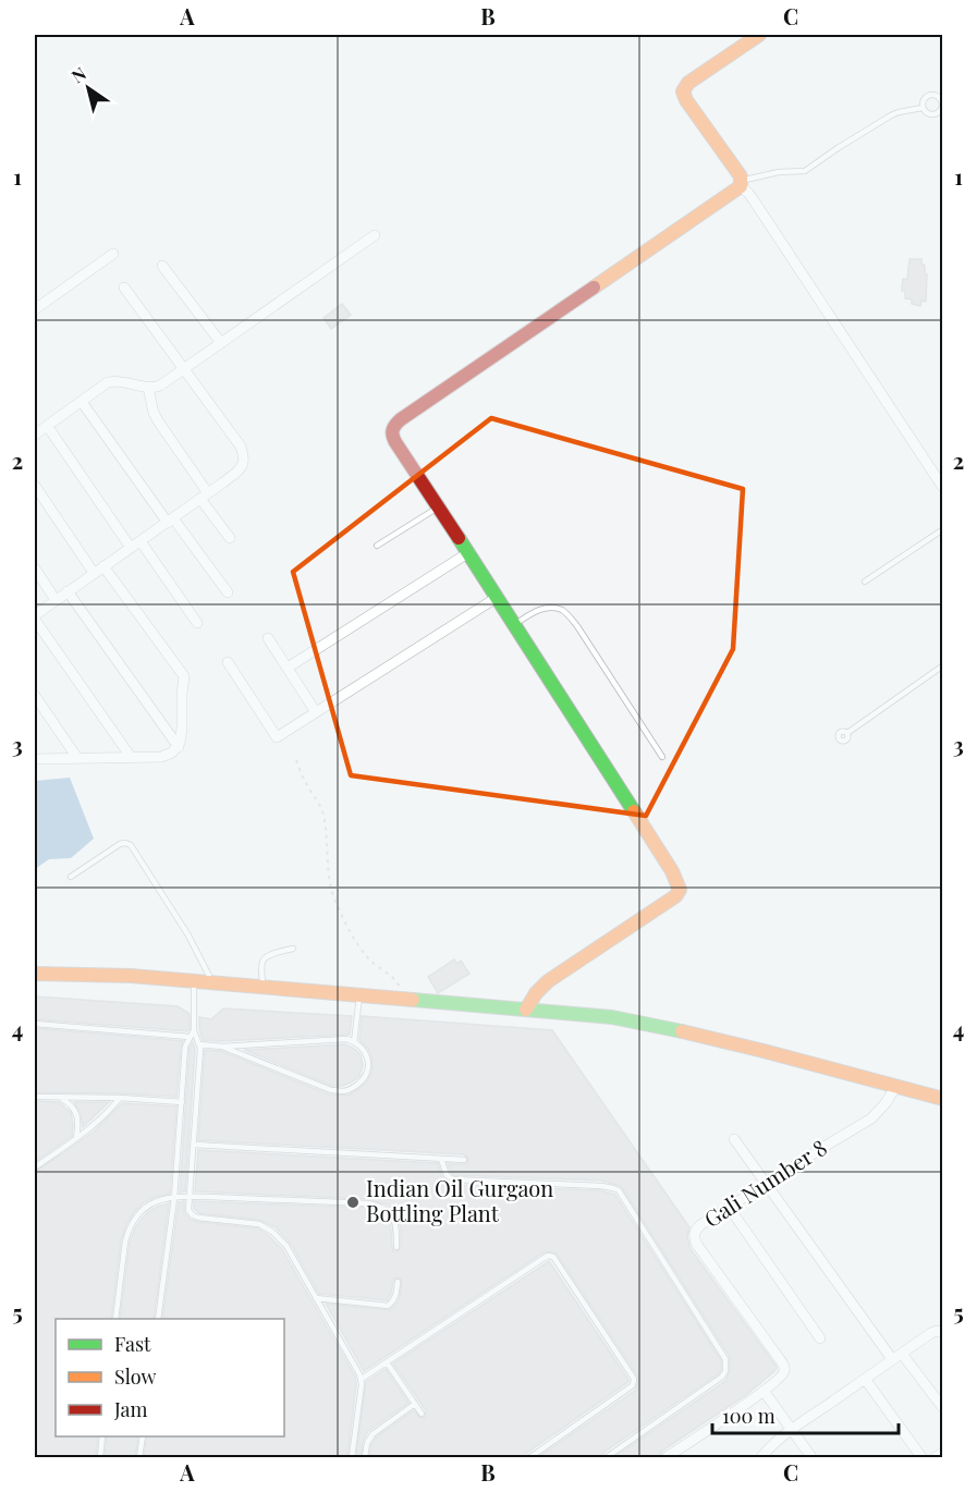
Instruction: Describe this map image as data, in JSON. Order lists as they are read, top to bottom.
{
  "streets": {
    "street": ["Gali Number 8"]
  },
  "places": ["Indian Oil Gurgaon Bottling Plant"],
  "legend": ["Fast", "Slow", "Jam"],
  "scale_bar": "100 m",
  "north": "top left",
  "grid": {
    "columns": ["A", "B", "C"],
    "rows": [
      "1",
      "2",
      "3",
      "4",
      "5"
    ]
  }
}
